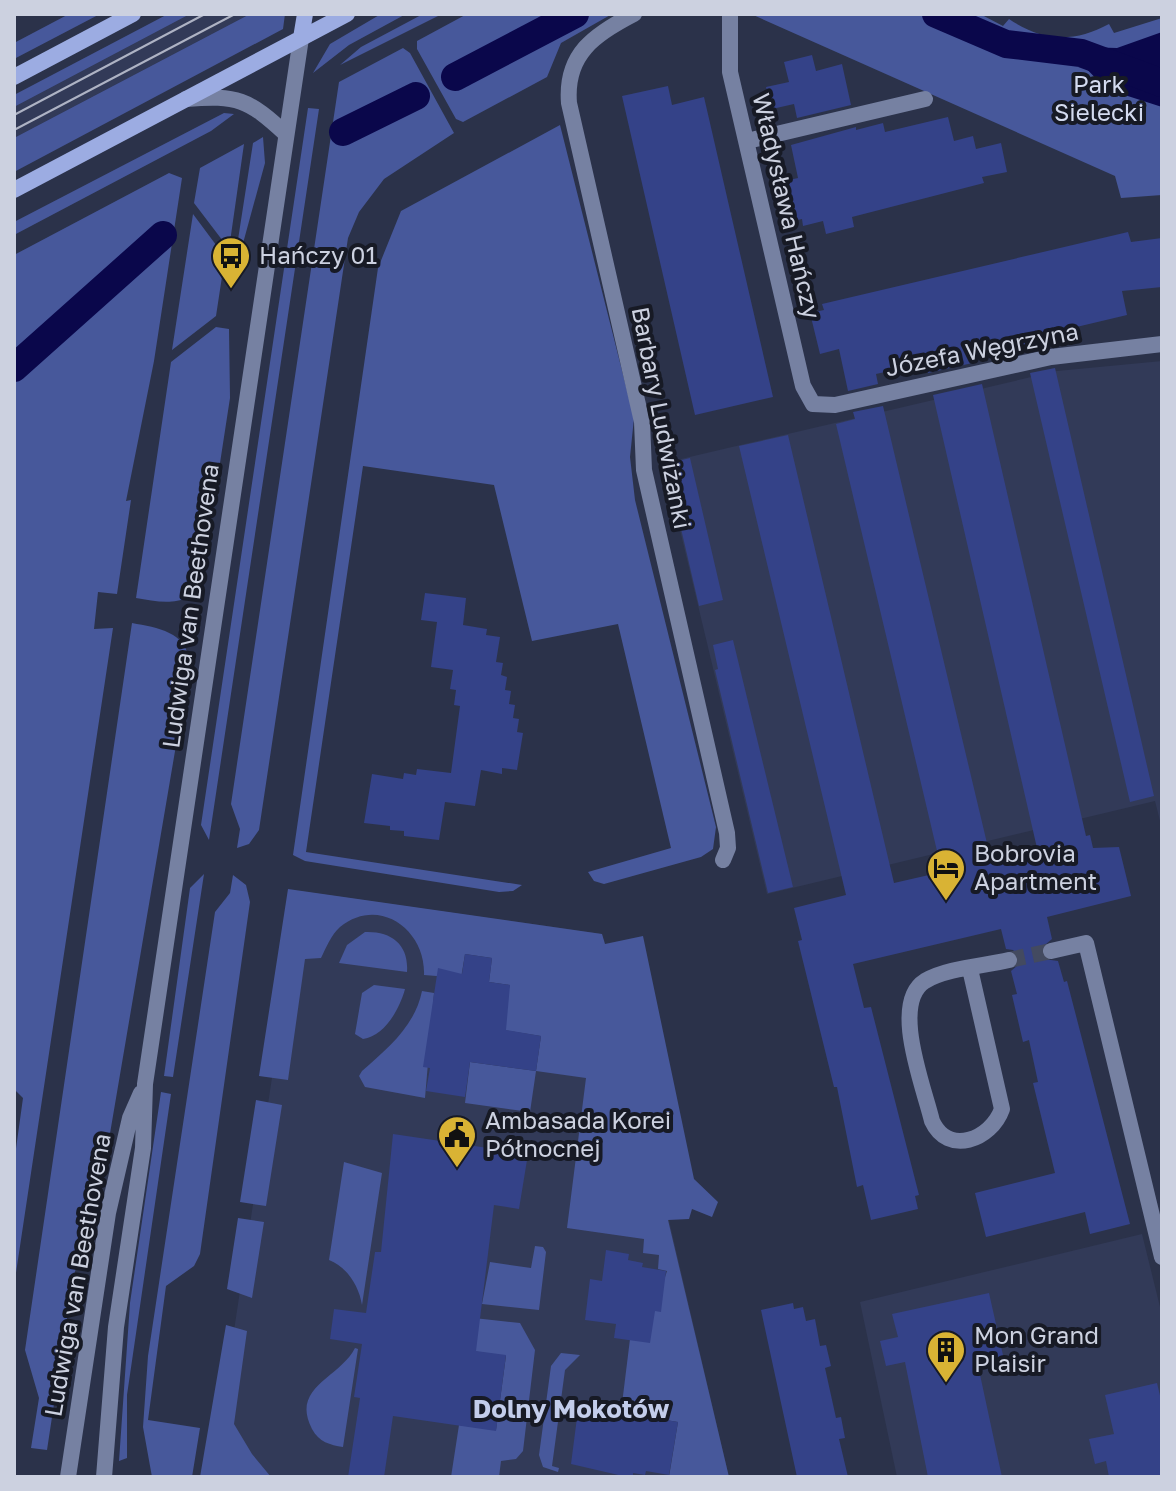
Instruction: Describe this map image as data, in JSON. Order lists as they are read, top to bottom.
{
  "streets": {
    "street": [
      "Władysława Hańczy",
      "Józefa Węgrzyna",
      "Barbary Ludwiżanki",
      "Ludwiga van Beethovena"
    ]
  },
  "crossings": [
    ["Władysława Hańczy", "Józefa Węgrzyna"]
  ],
  "districts": ["Dolny Mokotów"],
  "parks": ["Park Sielecki"],
  "places": {
    "bus stop": ["Hańczy 01"],
    "hotel": ["Bobrovia Apartment"],
    "public building": ["Ambasada Korei Północnej"],
    "building": ["Mon Grand Plaisir"]
  }
}
